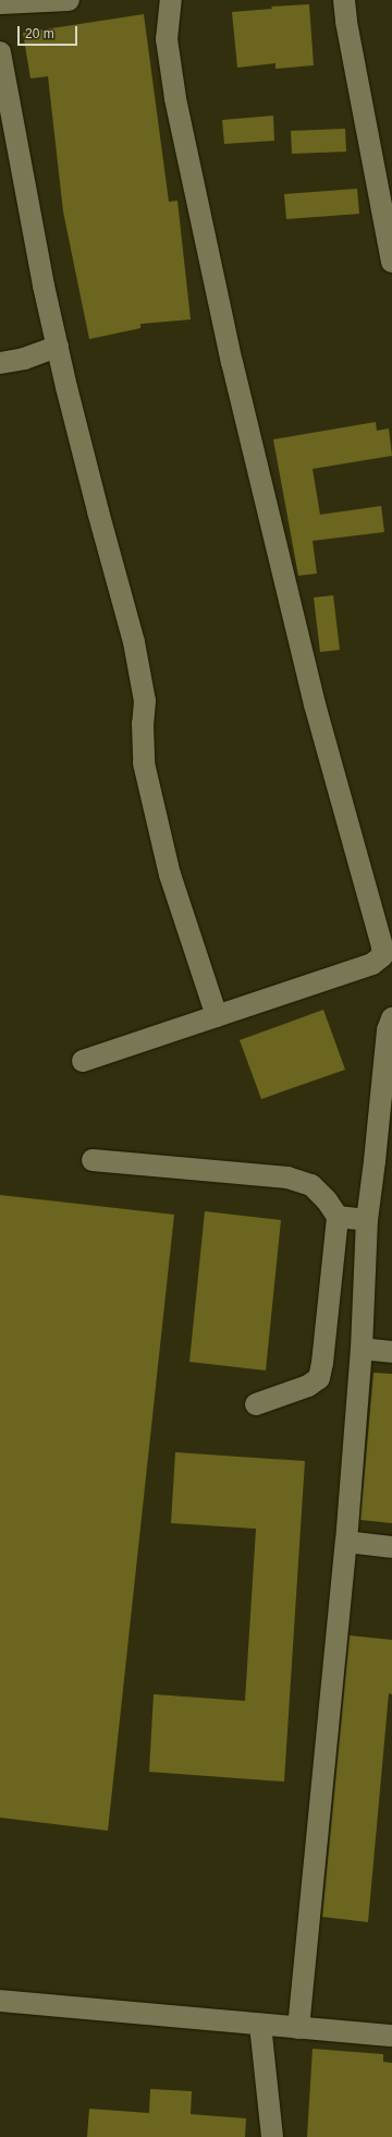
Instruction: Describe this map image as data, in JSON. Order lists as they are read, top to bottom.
{
  "scale_bar": "20 m"
}
